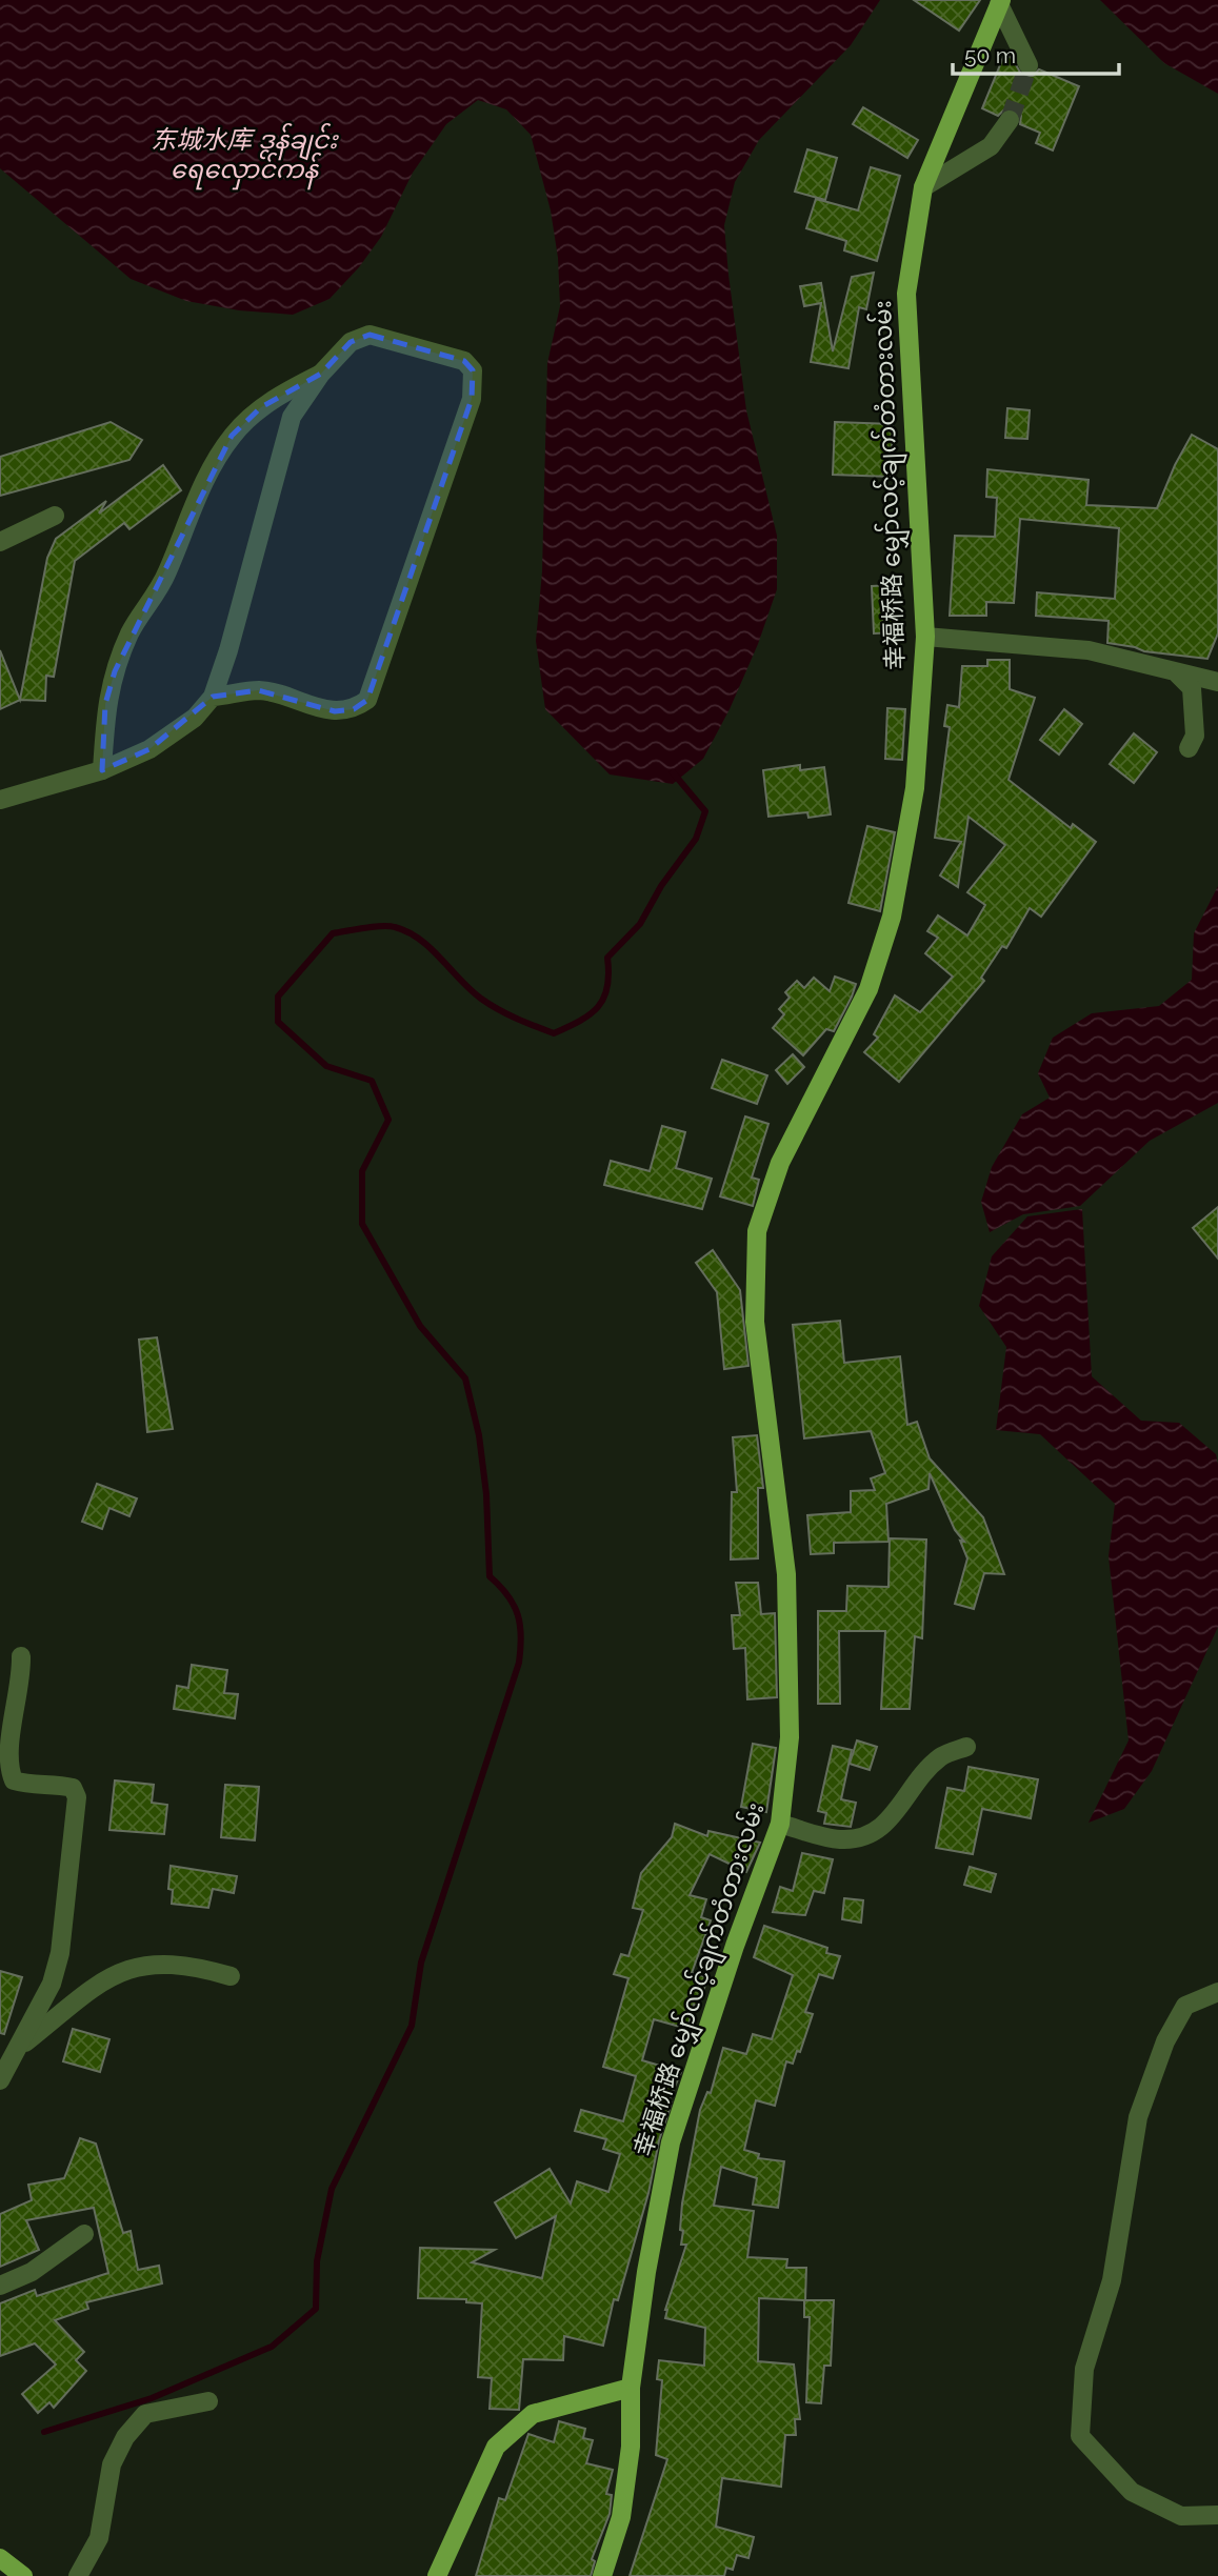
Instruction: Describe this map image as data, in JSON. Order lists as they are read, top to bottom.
{
  "streets": {
    "main road": ["幸福桥路 မျှော်လင့်ချက်တံတားလမ်း"]
  },
  "water": ["东城水库 ဒွန်ချင်း ရေလှောင်ကန်"],
  "scale_bar": "50 m"
}
